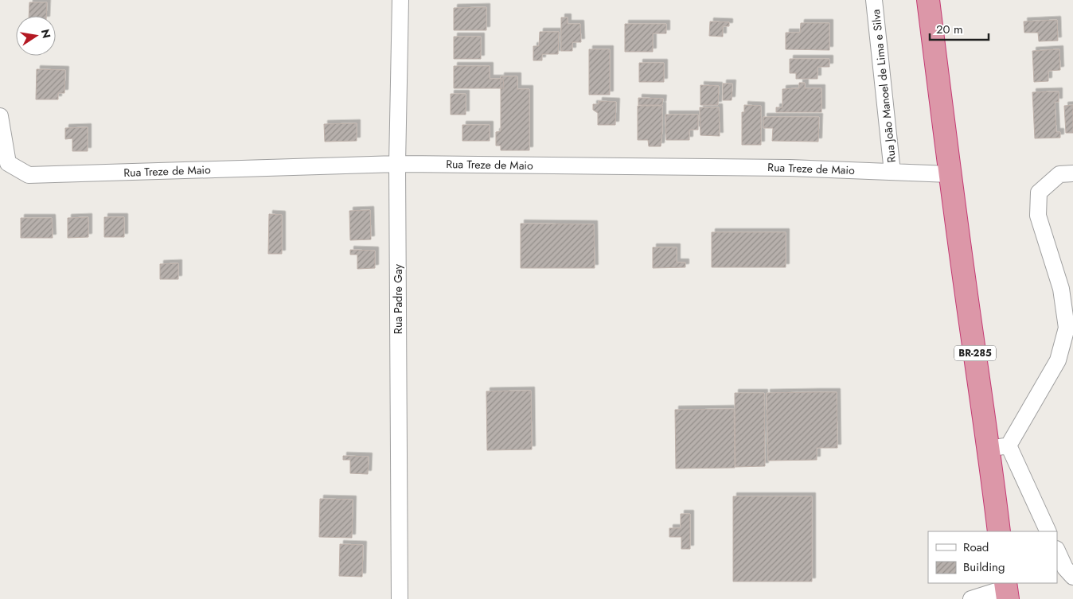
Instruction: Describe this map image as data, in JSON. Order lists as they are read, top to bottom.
{
  "streets": {
    "highway": ["BR-285"],
    "street": ["Rua João Manoel de Lima e Silva", "Rua Treze de Maio", "Rua Padre Gay"]
  },
  "crossings": [
    ["Rua João Manoel de Lima e Silva", "Rua Treze de Maio"],
    ["Rua Treze de Maio", "Rua Padre Gay"],
    ["Rua Treze de Maio", "BR-285"]
  ],
  "legend": ["Road", "Building"],
  "scale_bar": "20 m",
  "north": "right"
}
